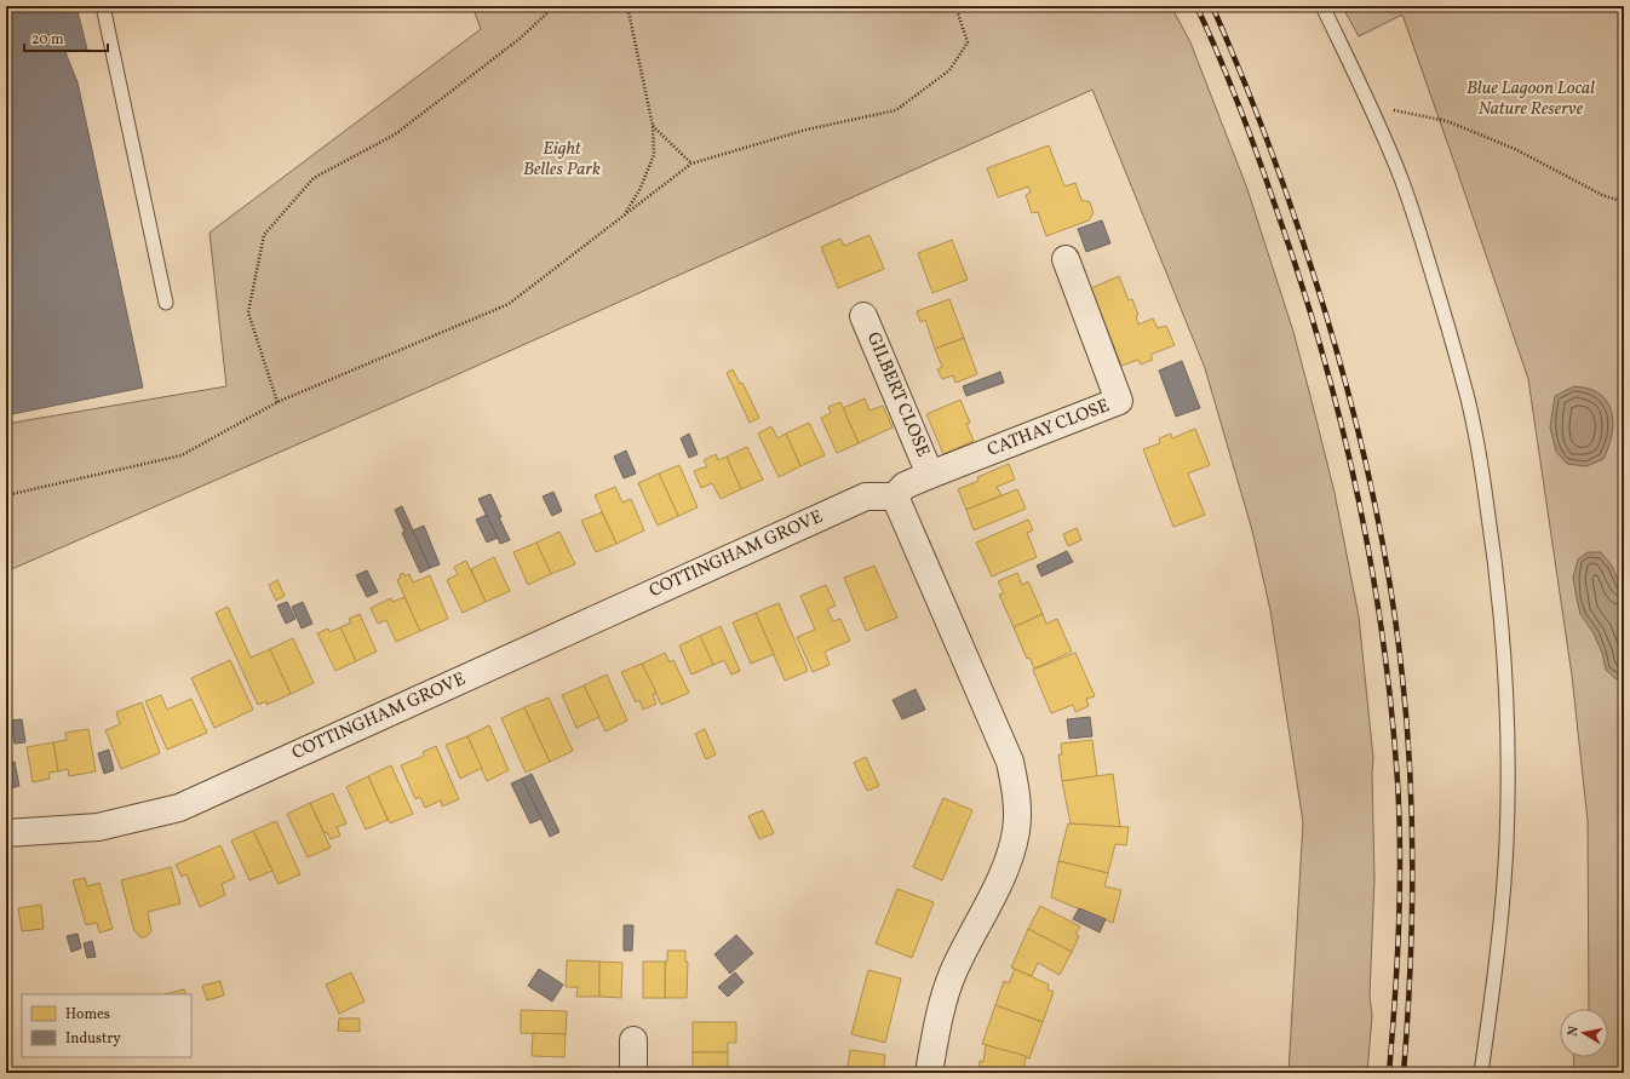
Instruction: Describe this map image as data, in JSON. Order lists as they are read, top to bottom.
{
  "streets": {
    "street": ["GILBERT CLOSE", "CATHAY CLOSE", "COTTINGHAM GROVE"]
  },
  "crossings": [
    ["GILBERT CLOSE", "CATHAY CLOSE"],
    ["CATHAY CLOSE", "COTTINGHAM GROVE"]
  ],
  "parks": ["Blue Lagoon Local Nature Reserve", "Eight Belles Park"],
  "legend": ["Homes", "Industry"],
  "scale_bar": "20 m",
  "north": "left"
}
